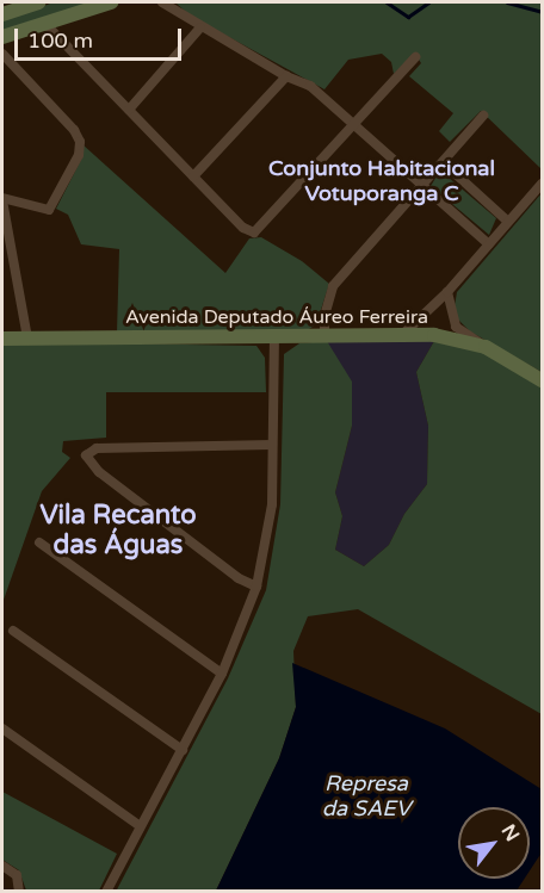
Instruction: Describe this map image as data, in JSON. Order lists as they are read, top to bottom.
{
  "streets": {
    "main road": ["Avenida Deputado Áureo Ferreira"]
  },
  "districts": ["Conjunto Habitacional Votuporanga C", "Vila Recanto das Águas"],
  "water": ["Represa da SAEV"],
  "scale_bar": "100 m",
  "north": "top right"
}
